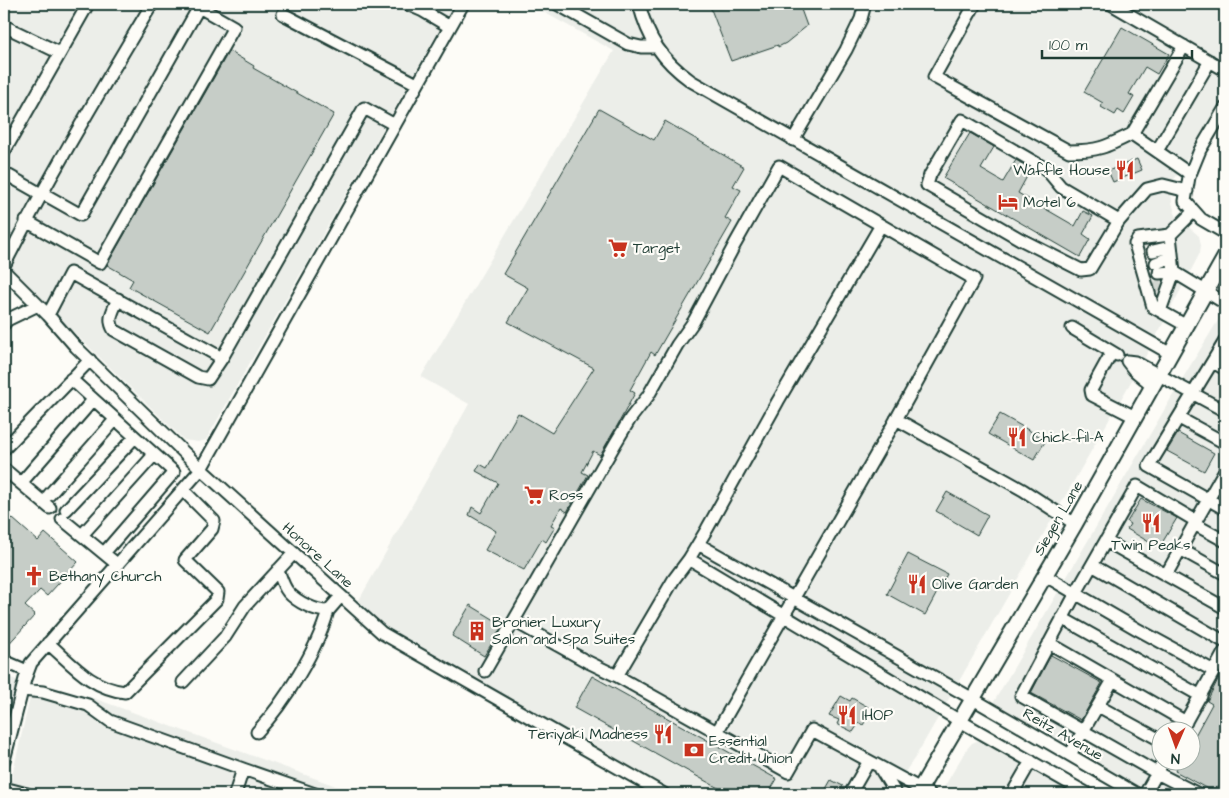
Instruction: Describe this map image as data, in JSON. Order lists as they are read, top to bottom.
{
  "streets": {
    "main road": ["Siegen Lane"],
    "street": ["Honore Lane", "Reitz Avenue"]
  },
  "crossings": [
    ["Siegen Lane", "Reitz Avenue"]
  ],
  "places": {
    "restaurant": [
      "Waffle House",
      "Chick-fil-A",
      "Twin Peaks",
      "Olive Garden",
      "IHOP",
      "Teriyaki Madness"
    ],
    "hotel": ["Motel 6"],
    "supermarket": ["Target", "Ross"],
    "church": ["Bethany Church"],
    "building": ["Bronier Luxury Salon and Spa Suites"],
    "bank": ["Essential Credit Union"]
  },
  "scale_bar": "100 m",
  "north": "bottom"
}
